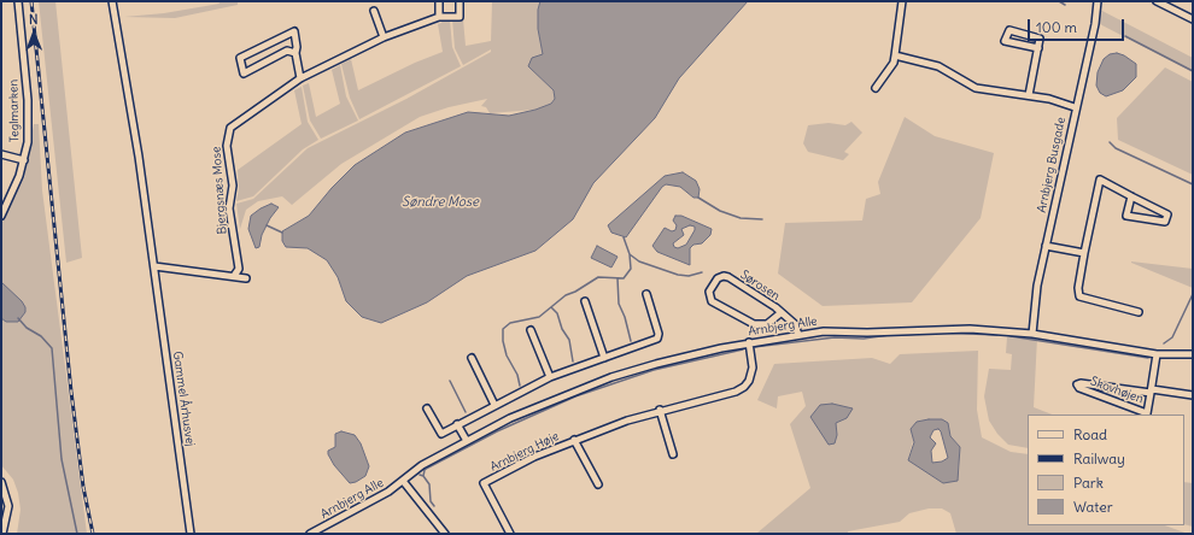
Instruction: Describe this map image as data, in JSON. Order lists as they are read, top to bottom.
{
  "streets": {
    "street": [
      "Teglmarken",
      "Arnbjerg Busgade",
      "Bjergsnæs Mose",
      "Sørosen",
      "Arnbjerg Alle",
      "Skovhøjen",
      "Gammel Århusvej",
      "Arnbjerg Høje"
    ]
  },
  "crossings": [
    ["Arnbjerg Busgade", "Arnbjerg Alle"],
    ["Sørosen", "Arnbjerg Alle"],
    ["Arnbjerg Alle", "Skovhøjen"],
    ["Arnbjerg Alle", "Arnbjerg Høje"]
  ],
  "water": ["Søndre Mose"],
  "legend": [
    "Road",
    "Railway",
    "Park",
    "Water"
  ],
  "scale_bar": "100 m",
  "north": "top"
}
